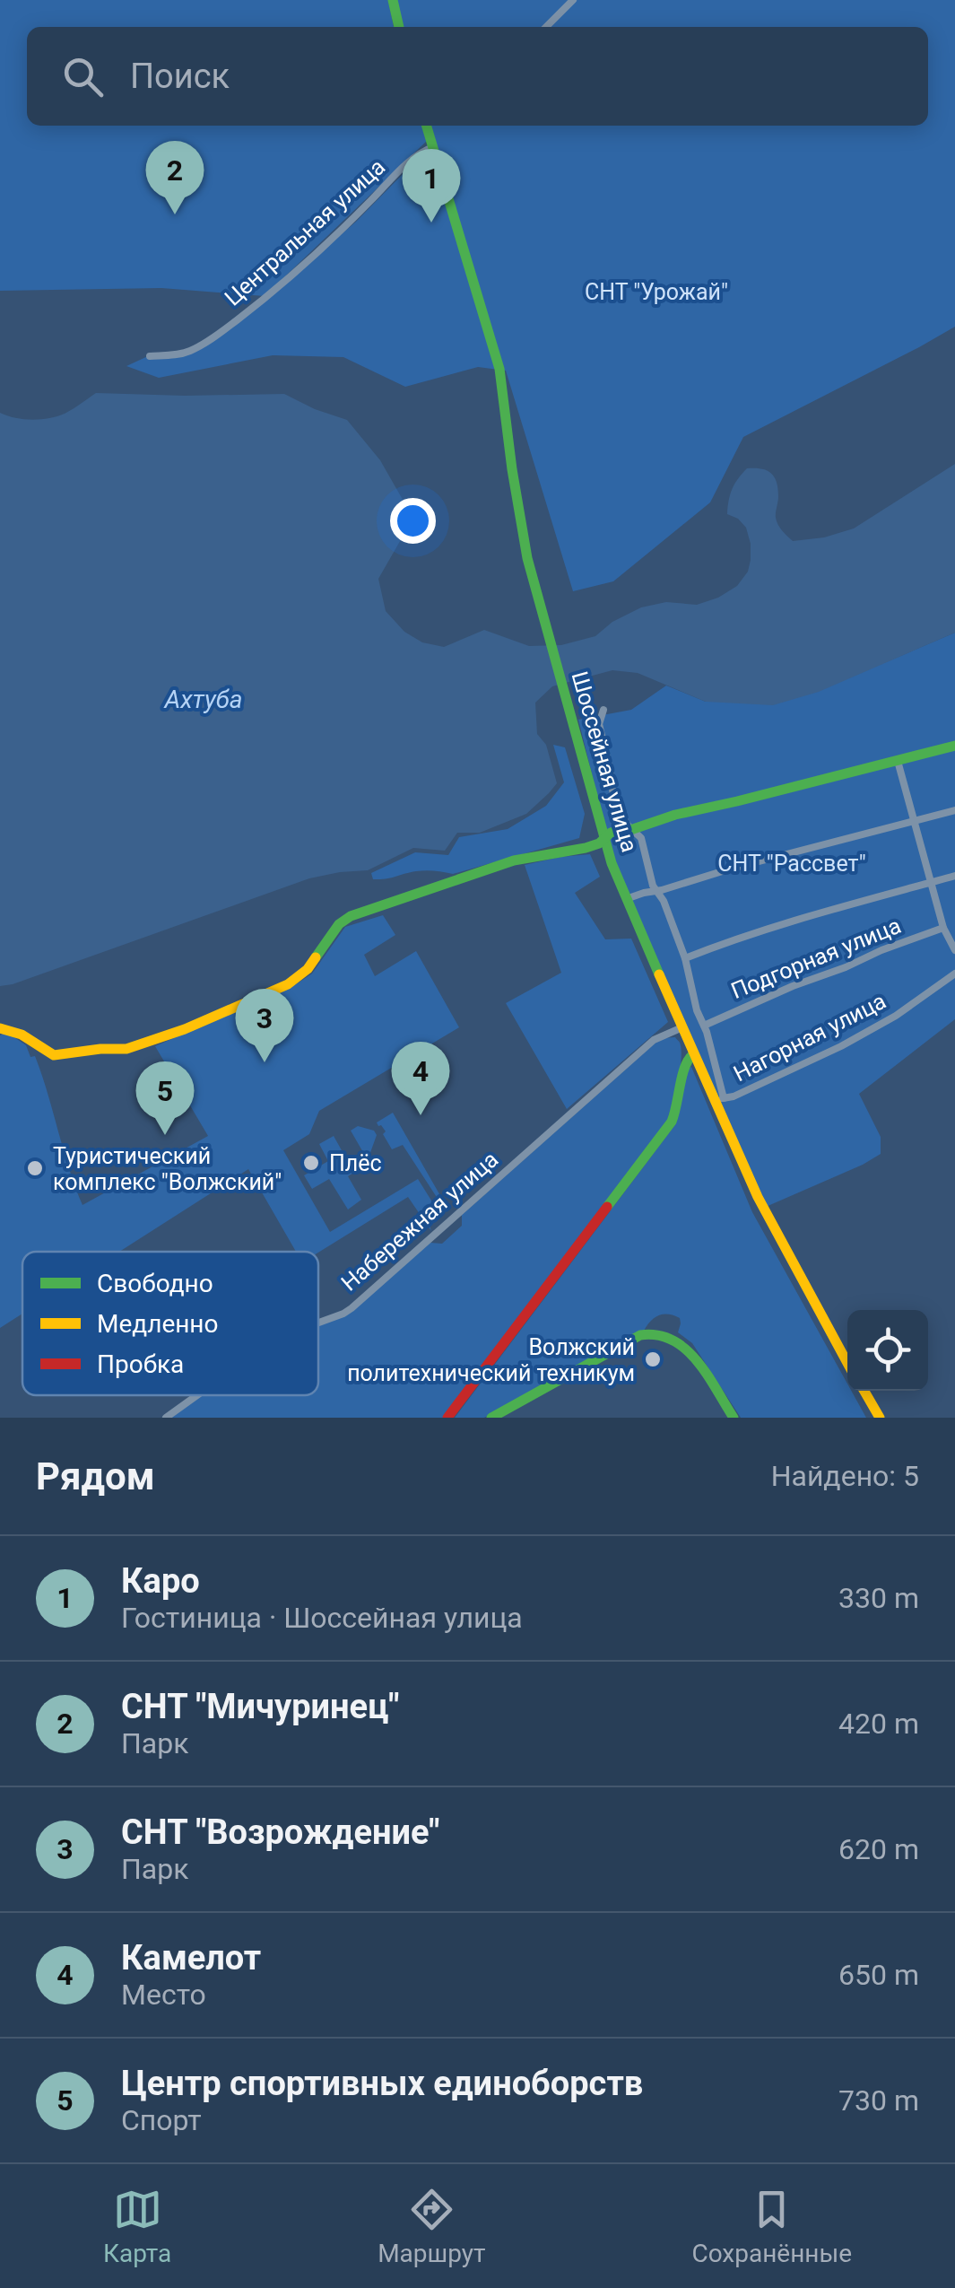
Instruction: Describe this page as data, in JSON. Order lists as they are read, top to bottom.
{
  "streets": {
    "street": [
      "Центральная улица",
      "Шоссейная улица",
      "Подгорная улица",
      "Нагорная улица",
      "Набережная улица"
    ]
  },
  "crossings": [
    ["Центральная улица", "Шоссейная улица"],
    ["Шоссейная улица", "Нагорная улица"],
    ["Шоссейная улица", "Набережная улица"]
  ],
  "water": ["Ахтуба"],
  "parks": ["СНТ \"Урожай\"", "СНТ \"Рассвет\""],
  "places": ["Плёс", "Туристический комплекс \"Волжский\"", "Волжский политехнический техникум"],
  "legend": ["Свободно", "Медленно", "Пробка"],
  "page": {
    "search": "Поиск",
    "pins": [
      "2",
      "1",
      "3",
      "4",
      "5"
    ],
    "heading": ["Рядом", "Найдено: 5"],
    "list": [
      {
        "mark": "1",
        "name": "Каро",
        "note": "Гостиница · Шоссейная улица",
        "value": "330 m"
      },
      {
        "mark": "2",
        "name": "СНТ \"Мичуринец\"",
        "note": "Парк",
        "value": "420 m"
      },
      {
        "mark": "3",
        "name": "СНТ \"Возрождение\"",
        "note": "Парк",
        "value": "620 m"
      },
      {
        "mark": "4",
        "name": "Камелот",
        "note": "Место",
        "value": "650 m"
      },
      {
        "mark": "5",
        "name": "Центр спортивных единоборств",
        "note": "Спорт",
        "value": "730 m"
      }
    ],
    "nav": ["Карта", "Маршрут", "Сохранённые"]
  }
}
